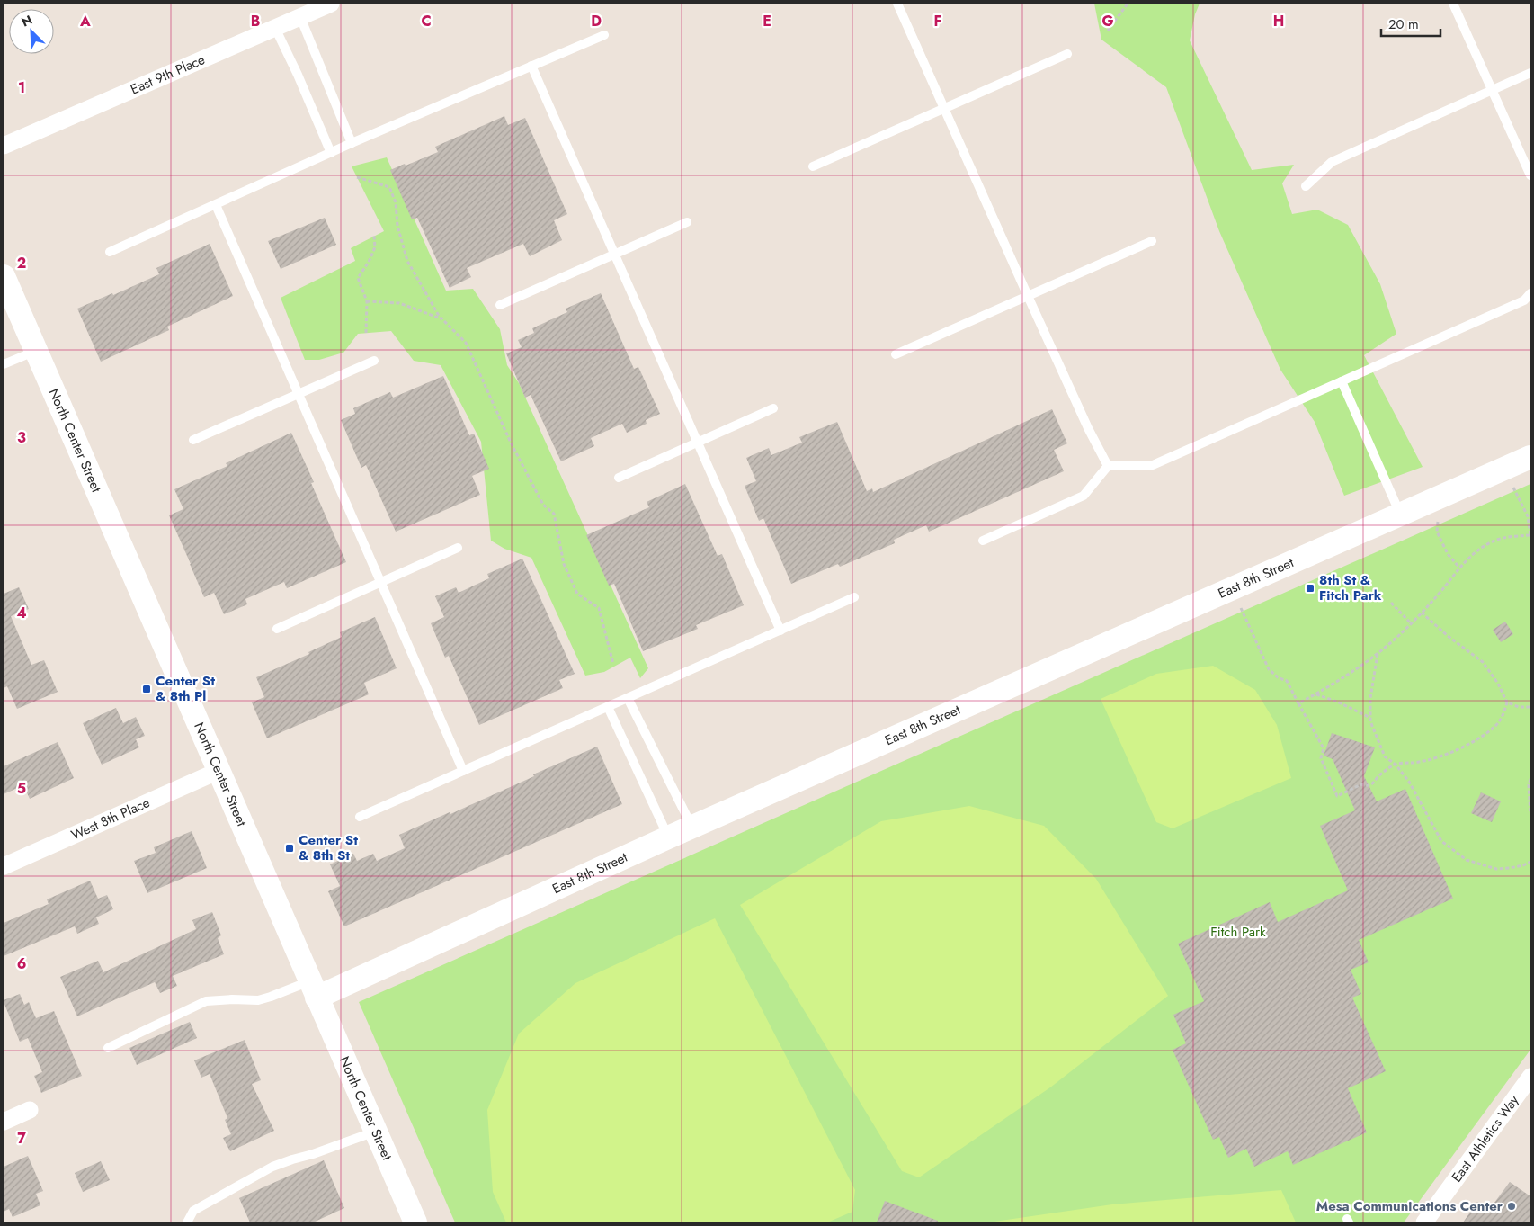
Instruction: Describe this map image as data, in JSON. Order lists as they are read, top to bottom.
{
  "streets": {
    "street": [
      "East 9th Place",
      "North Center Street",
      "East 8th Street",
      "West 8th Place",
      "East Athletics Way"
    ]
  },
  "crossings": [
    ["North Center Street", "East 8th Street"],
    ["North Center Street", "West 8th Place"]
  ],
  "parks": ["Fitch Park"],
  "places": {
    "transit": ["8th St & Fitch Park", "Center St & 8th Pl", "Center St & 8th St"],
    "other": ["Mesa Communications Center"]
  },
  "scale_bar": "20 m",
  "north": "top left",
  "grid": {
    "columns": [
      "A",
      "B",
      "C",
      "D",
      "E",
      "F",
      "G",
      "H"
    ],
    "rows": [
      "1",
      "2",
      "3",
      "4",
      "5",
      "6",
      "7"
    ]
  }
}
